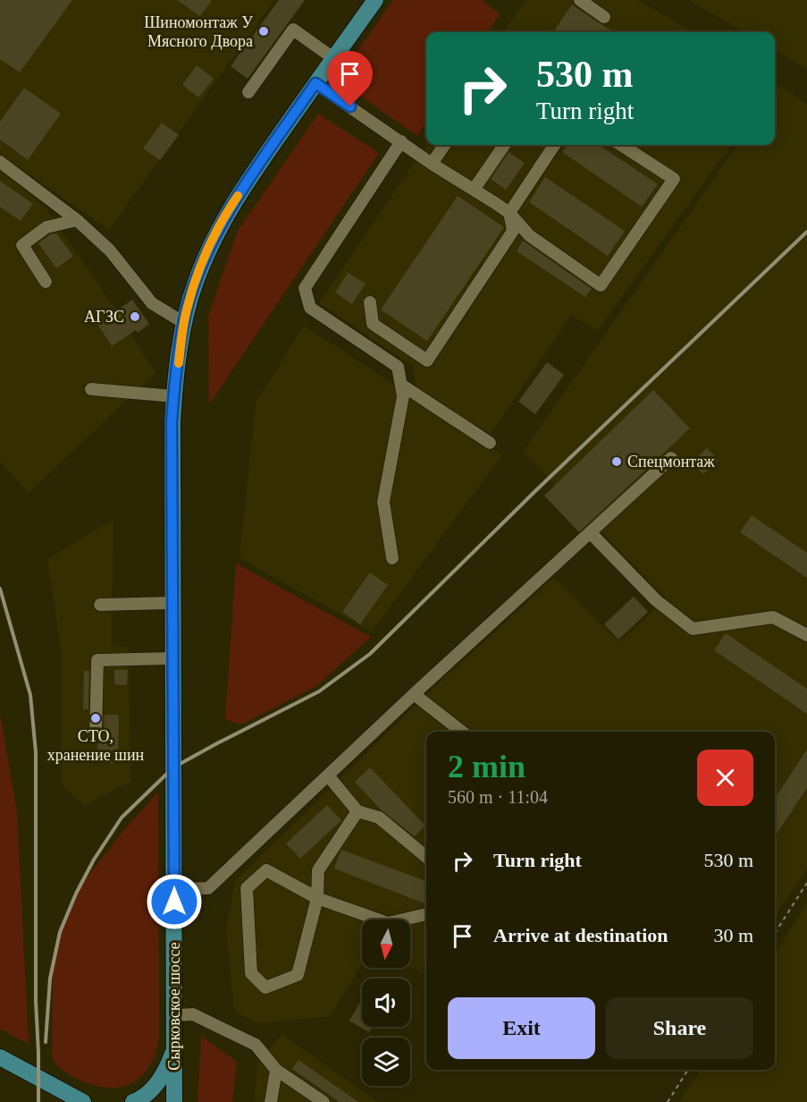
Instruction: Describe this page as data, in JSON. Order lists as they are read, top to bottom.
{
  "streets": {
    "main road": ["Сырковское шоссе"]
  },
  "places": [
    "Шиномонтаж У Мясного Двора",
    "АГЗС",
    "Спецмонтаж",
    "СТО, хранение шин"
  ],
  "north": "bottom",
  "page": {
    "turn": ["530 m", "Turn right"],
    "heading": ["2 min", "560 m · 11:04"],
    "list": [
      {
        "name": "Turn right",
        "value": "530 m"
      },
      {
        "name": "Arrive at destination",
        "value": "30 m"
      }
    ],
    "buttons": ["Exit", "Share"]
  }
}
